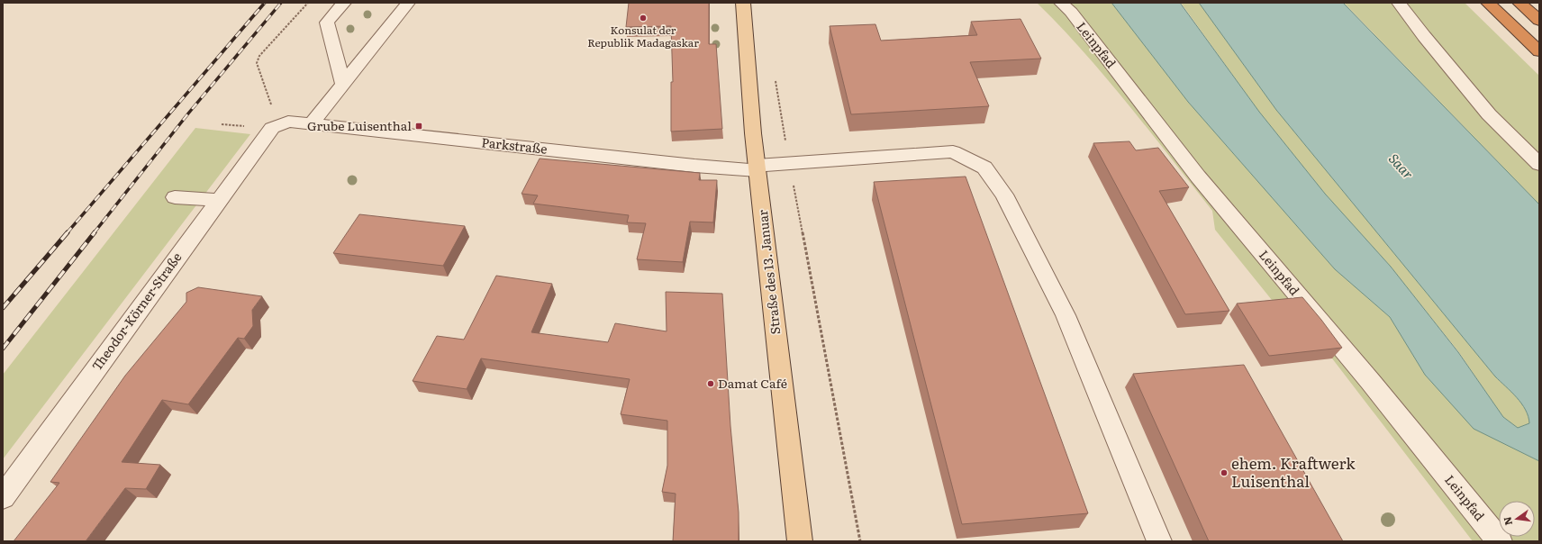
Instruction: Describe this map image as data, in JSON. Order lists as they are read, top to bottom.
{
  "streets": {
    "main road": ["Straße des 13. Januar"],
    "street": ["Leinpfad", "Parkstraße", "Theodor-Körner-Straße"]
  },
  "crossings": [
    ["Parkstraße", "Straße des 13. Januar"],
    ["Parkstraße", "Theodor-Körner-Straße"]
  ],
  "water": ["Saar"],
  "places": {
    "other": ["Konsulat der Republik Madagaskar", "Damat Café", "ehem. Kraftwerk Luisenthal"],
    "transit": ["Grube Luisenthal"]
  },
  "north": "left"
}
